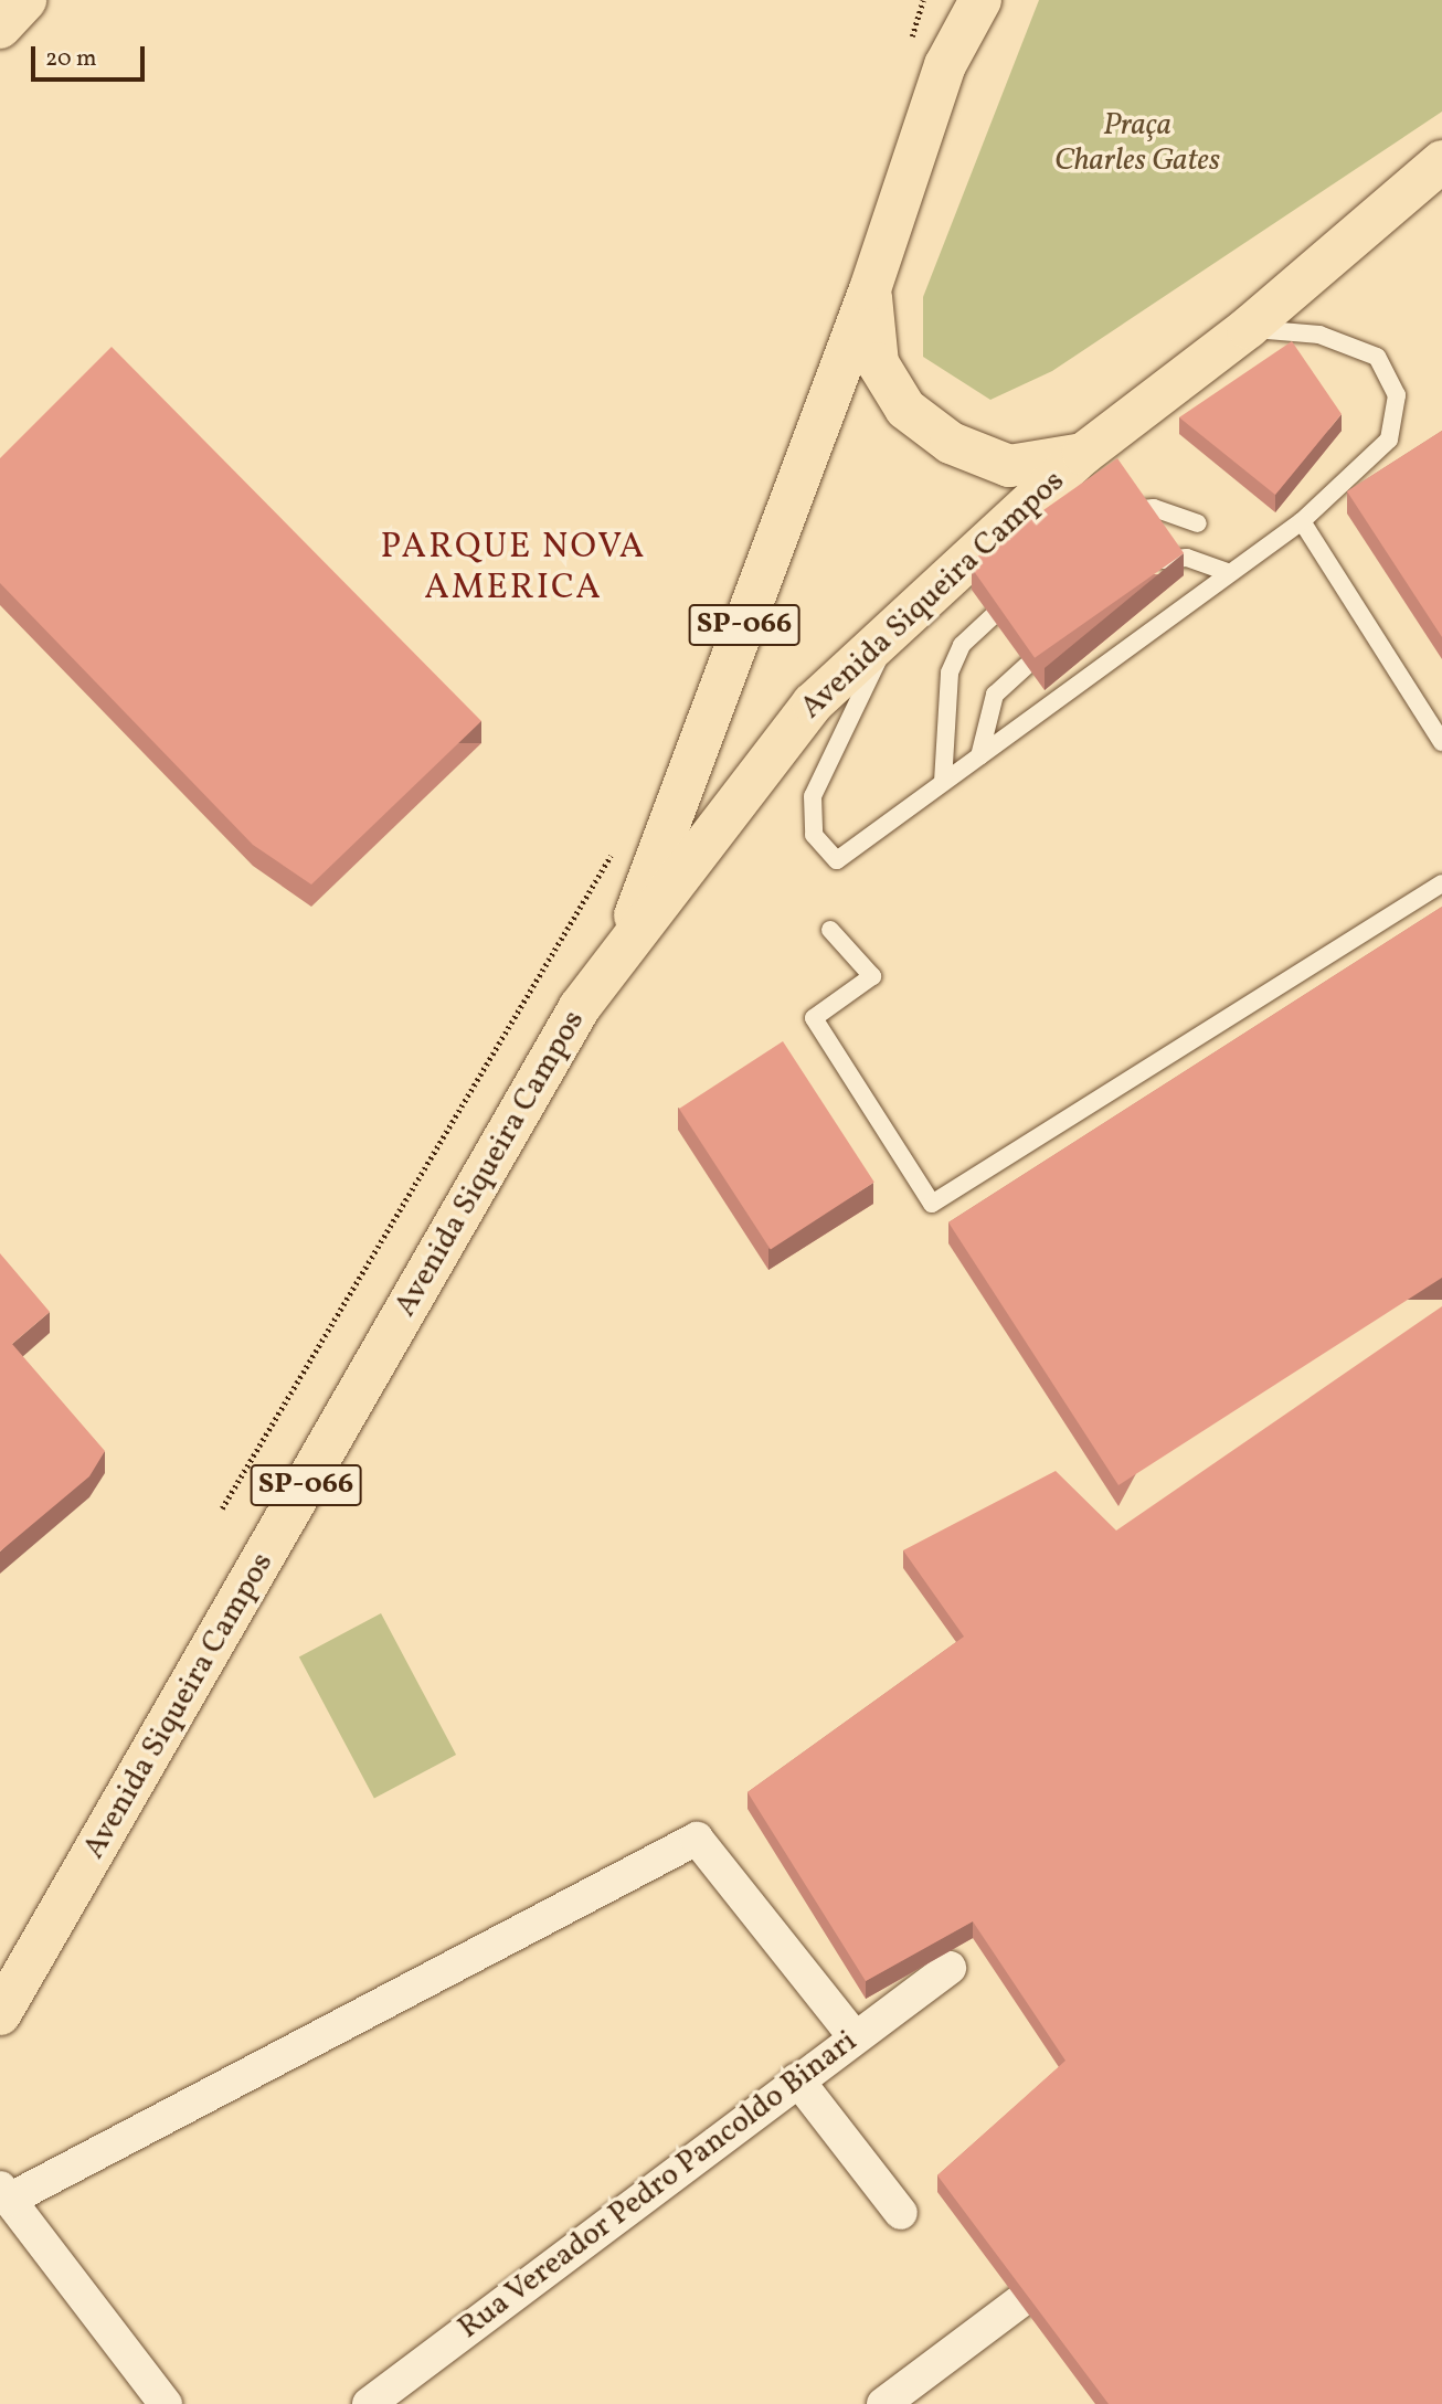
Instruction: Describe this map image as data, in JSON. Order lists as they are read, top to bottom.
{
  "streets": {
    "main road": ["Avenida Siqueira Campos", "SP-066"],
    "street": ["Rua Vereador Pedro Pancoldo Binari"]
  },
  "crossings": [
    ["Avenida Siqueira Campos", "SP-066"]
  ],
  "districts": ["PARQUE NOVA AMERICA"],
  "parks": ["Praça Charles Gates"],
  "scale_bar": "20 m"
}
